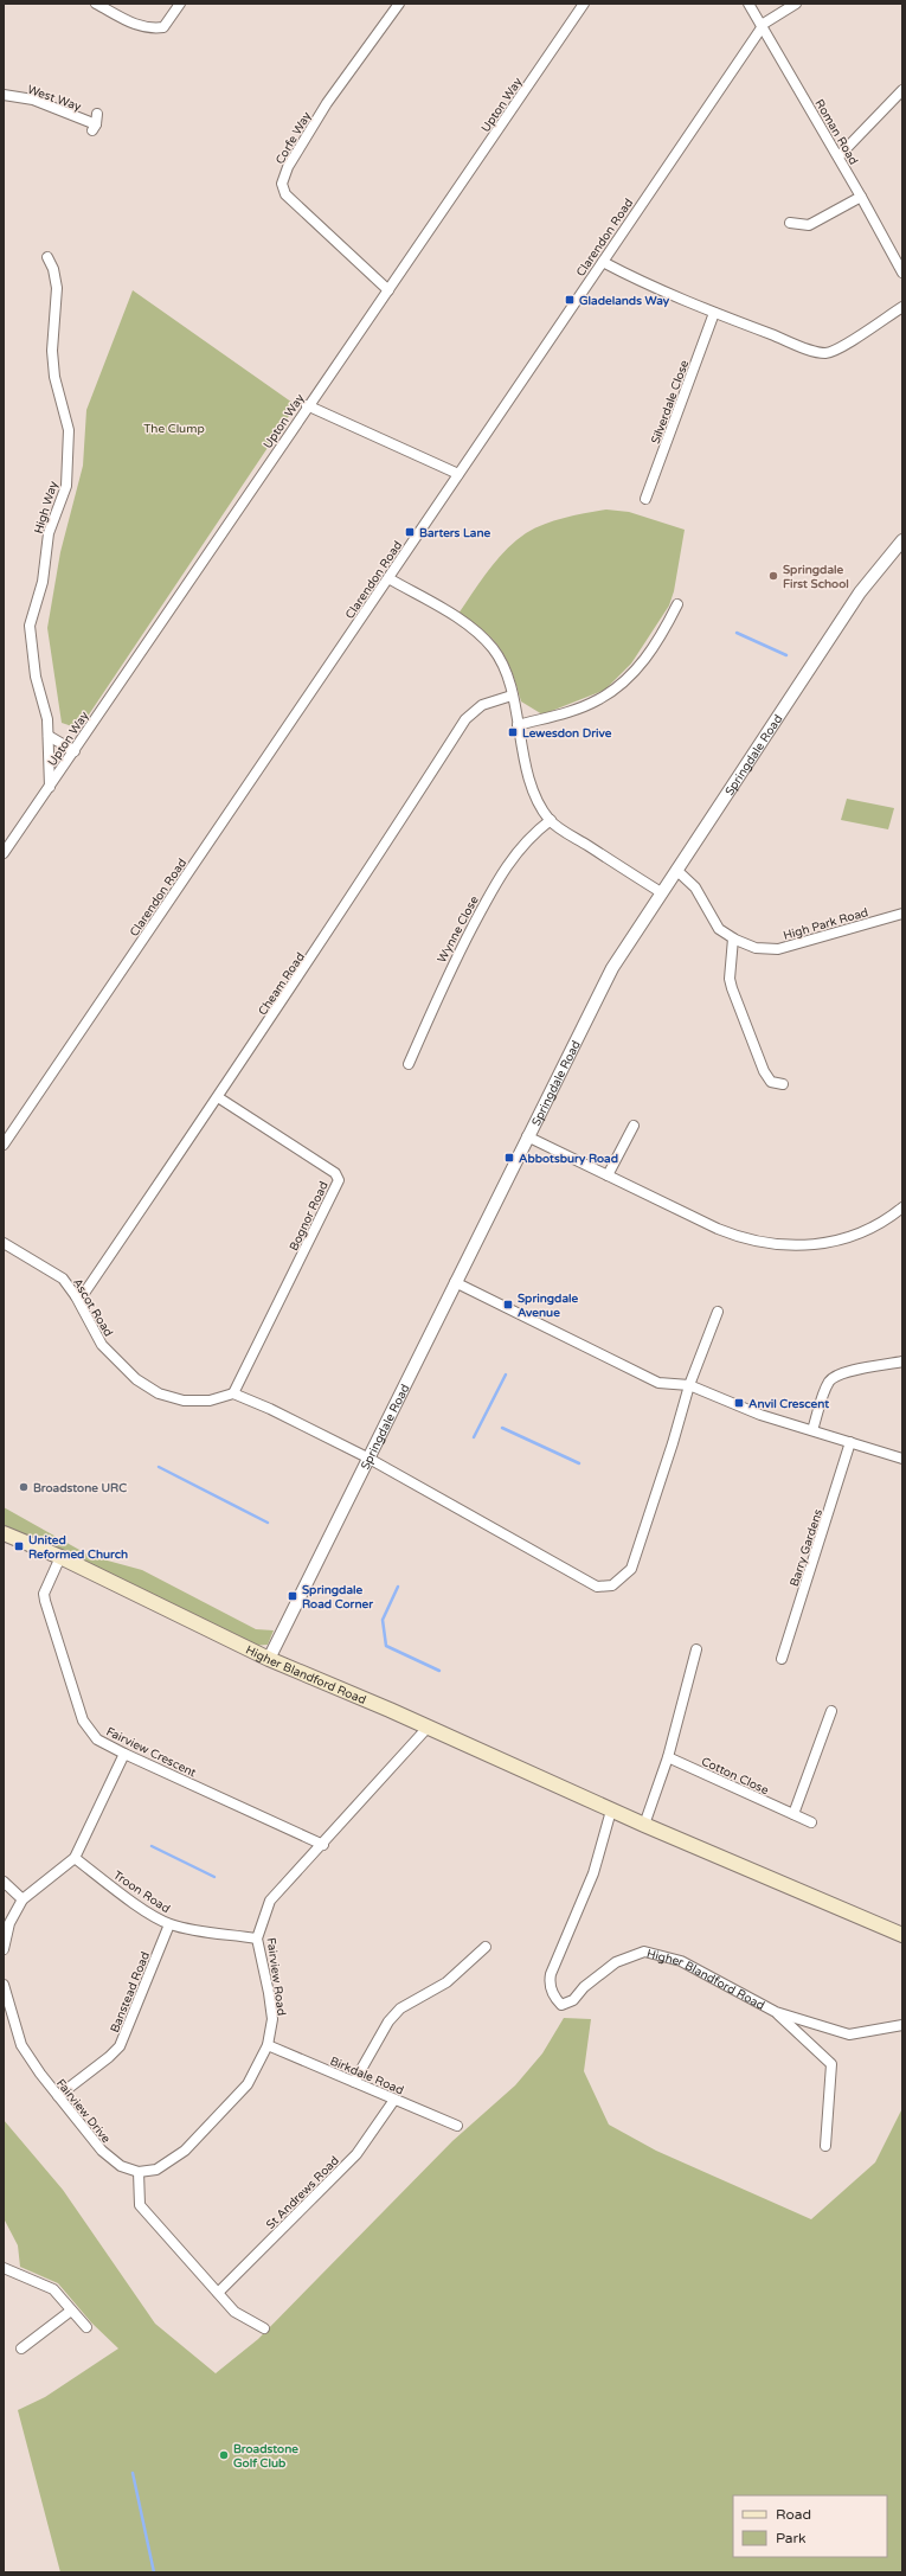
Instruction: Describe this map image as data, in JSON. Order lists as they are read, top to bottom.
{
  "streets": {
    "main road": ["Higher Blandford Road"],
    "street": [
      "West Way",
      "Upton Way",
      "Roman Road",
      "Corfe Way",
      "Clarendon Road",
      "Silverdale Close",
      "High Way",
      "Springdale Road",
      "High Park Road",
      "Wynne Close",
      "Cheam Road",
      "Bognor Road",
      "Ascot Road",
      "Barry Gardens",
      "Fairview Crescent",
      "Cotton Close",
      "Troon Road",
      "Fairview Road",
      "Banstead Road",
      "Birkdale Road",
      "Fairview Drive",
      "St Andrews Road"
    ]
  },
  "crossings": [
    ["Upton Way", "Corfe Way"],
    ["Upton Way", "High Way"],
    ["Roman Road", "Clarendon Road"],
    ["Springdale Road", "High Park Road"],
    ["Springdale Road", "Higher Blandford Road"],
    ["Cheam Road", "Bognor Road"],
    ["Cheam Road", "Ascot Road"],
    ["Bognor Road", "Ascot Road"],
    ["Higher Blandford Road", "Fairview Crescent"],
    ["Higher Blandford Road", "Fairview Road"],
    ["Fairview Crescent", "Fairview Road"],
    ["Troon Road", "Fairview Road"],
    ["Troon Road", "Banstead Road"],
    ["Fairview Road", "Birkdale Road"],
    ["Fairview Road", "Fairview Drive"],
    ["Banstead Road", "Fairview Drive"],
    ["Birkdale Road", "St Andrews Road"]
  ],
  "parks": ["The Clump"],
  "places": {
    "transit": [
      "Gladelands Way",
      "Barters Lane",
      "Lewesdon Drive",
      "Abbotsbury Road",
      "Springdale Avenue",
      "Anvil Crescent",
      "United Reformed Church",
      "Springdale Road Corner"
    ],
    "other": ["Springdale First School", "Broadstone URC", "Broadstone Golf Club"]
  },
  "legend": ["Road", "Park"]
}
